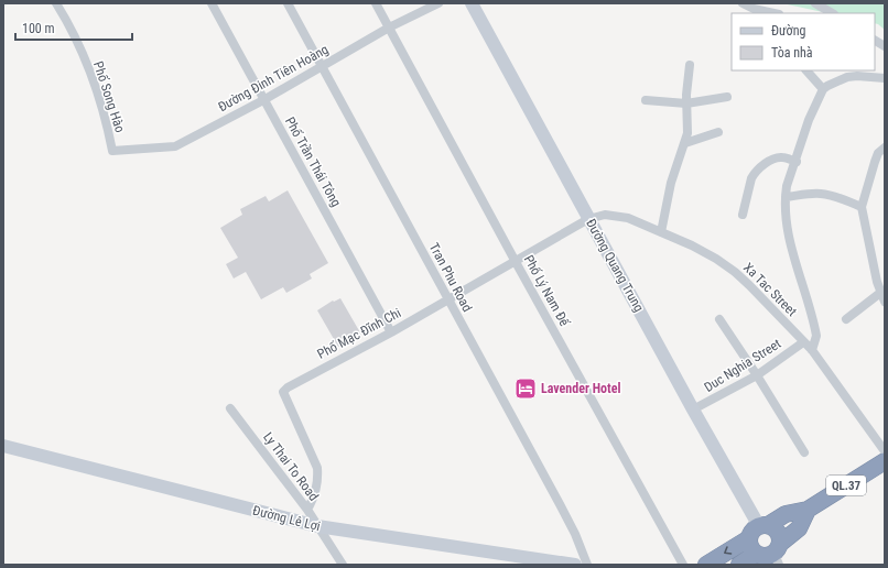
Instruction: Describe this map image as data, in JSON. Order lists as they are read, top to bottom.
{
  "streets": {
    "highway": ["QL.37"],
    "main road": ["Đường Quang Trung", "Đường Lê Lợi"],
    "street": [
      "Đường Đinh Tiên Hoàng",
      "Phố Song Hào",
      "Phố Trần Thái Tông",
      "Tran Phu Road",
      "Xa Tac Street",
      "Phố Lý Nam Đế",
      "Phố Mạc Đĩnh Chi",
      "Duc Nghia Street",
      "Ly Thai To Road"
    ]
  },
  "crossings": [
    ["Đường Đinh Tiên Hoàng", "Phố Song Hào"],
    ["Đường Đinh Tiên Hoàng", "Phố Trần Thái Tông"],
    ["Đường Đinh Tiên Hoàng", "Tran Phu Road"],
    ["Đường Đinh Tiên Hoàng", "Phố Lý Nam Đế"],
    ["Phố Trần Thái Tông", "Phố Mạc Đĩnh Chi"],
    ["Đường Quang Trung", "Xa Tac Street"],
    ["Đường Quang Trung", "Phố Mạc Đĩnh Chi"],
    ["Đường Quang Trung", "Duc Nghia Street"],
    ["Đường Quang Trung", "QL.37"],
    ["Tran Phu Road", "Phố Mạc Đĩnh Chi"],
    ["Xa Tac Street", "Phố Mạc Đĩnh Chi"],
    ["Xa Tac Street", "Duc Nghia Street"],
    ["Phố Lý Nam Đế", "Phố Mạc Đĩnh Chi"],
    ["Phố Mạc Đĩnh Chi", "Ly Thai To Road"],
    ["Ly Thai To Road", "Đường Lê Lợi"]
  ],
  "places": {
    "hotel": ["Lavender Hotel"]
  },
  "legend": ["Đường", "Tòa nhà"],
  "scale_bar": "100 m"
}
